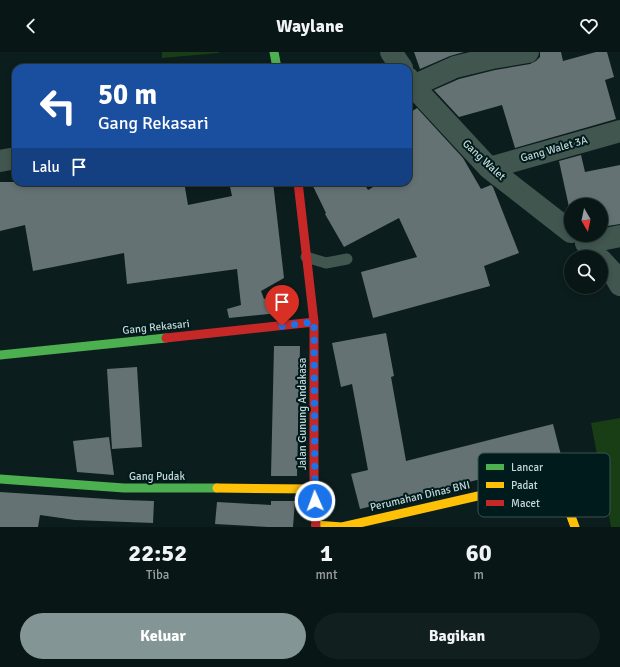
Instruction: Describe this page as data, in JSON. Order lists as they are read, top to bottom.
{
  "streets": {
    "street": [
      "Gang Walet 3A",
      "Gang Walet",
      "Gang Rekasari",
      "Jalan Gunung Andakasa",
      "Gang Pudak",
      "Perumahan Dinas BNI"
    ]
  },
  "crossings": [
    ["Gang Walet 3A", "Gang Walet"],
    ["Gang Rekasari", "Jalan Gunung Andakasa"],
    ["Jalan Gunung Andakasa", "Gang Pudak"],
    ["Jalan Gunung Andakasa", "Perumahan Dinas BNI"]
  ],
  "legend": ["Lancar", "Padat", "Macet"],
  "north": "bottom",
  "page": {
    "header": "Waylane",
    "turn": ["50 m", "Gang Rekasari"],
    "then": "Lalu",
    "eta": [
      "22:52",
      "Tiba",
      "1",
      "mnt",
      "60",
      "m"
    ],
    "buttons": ["Keluar", "Bagikan"]
  }
}
